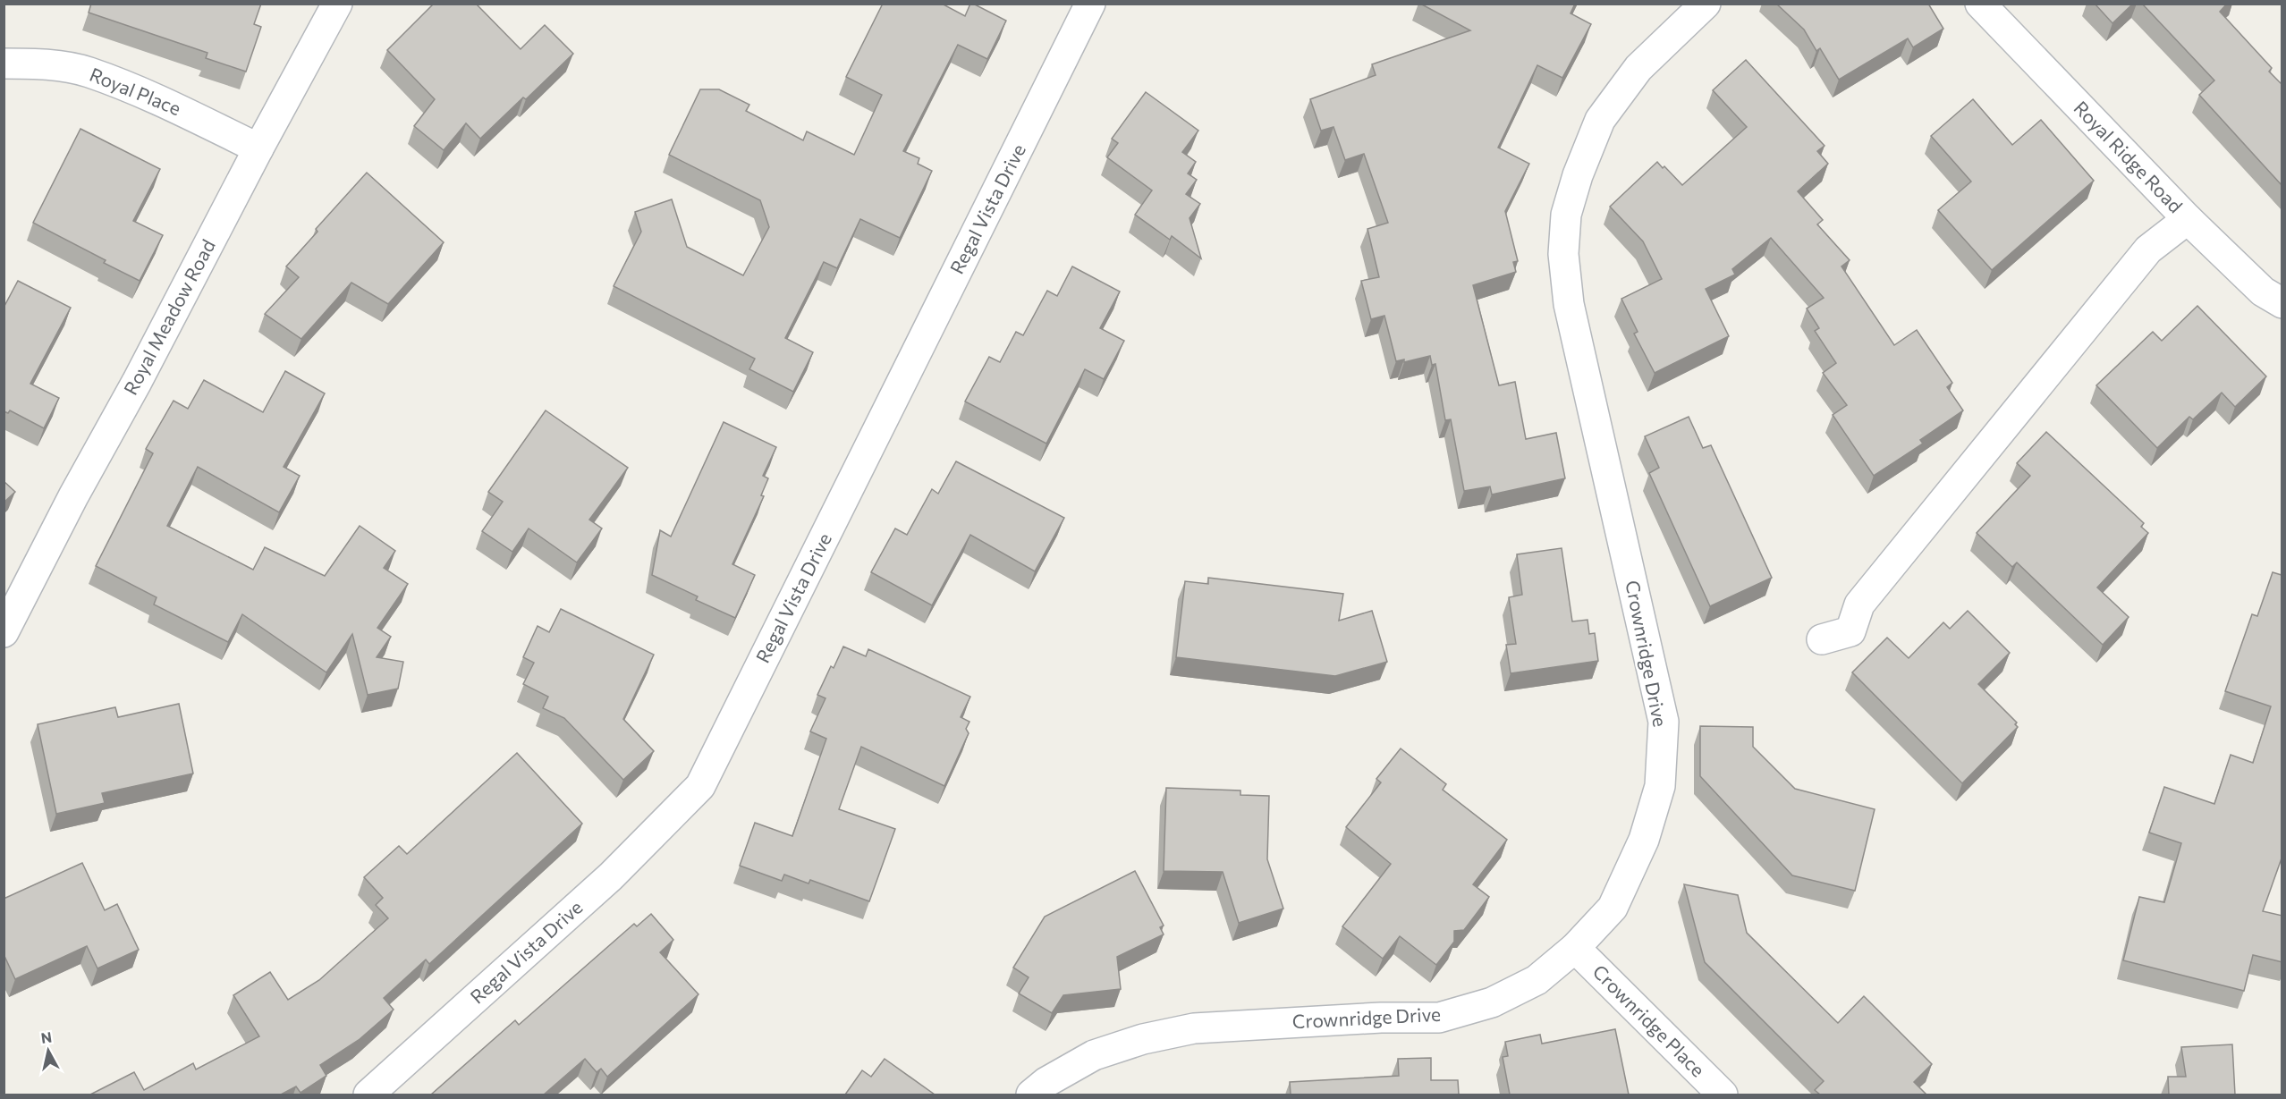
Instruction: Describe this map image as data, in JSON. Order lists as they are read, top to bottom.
{
  "streets": {
    "street": [
      "Royal Place",
      "Royal Ridge Road",
      "Regal Vista Drive",
      "Royal Meadow Road",
      "Crownridge Drive",
      "Crownridge Place"
    ]
  },
  "crossings": [
    ["Royal Place", "Royal Meadow Road"],
    ["Crownridge Drive", "Crownridge Place"]
  ],
  "north": "top"
}
